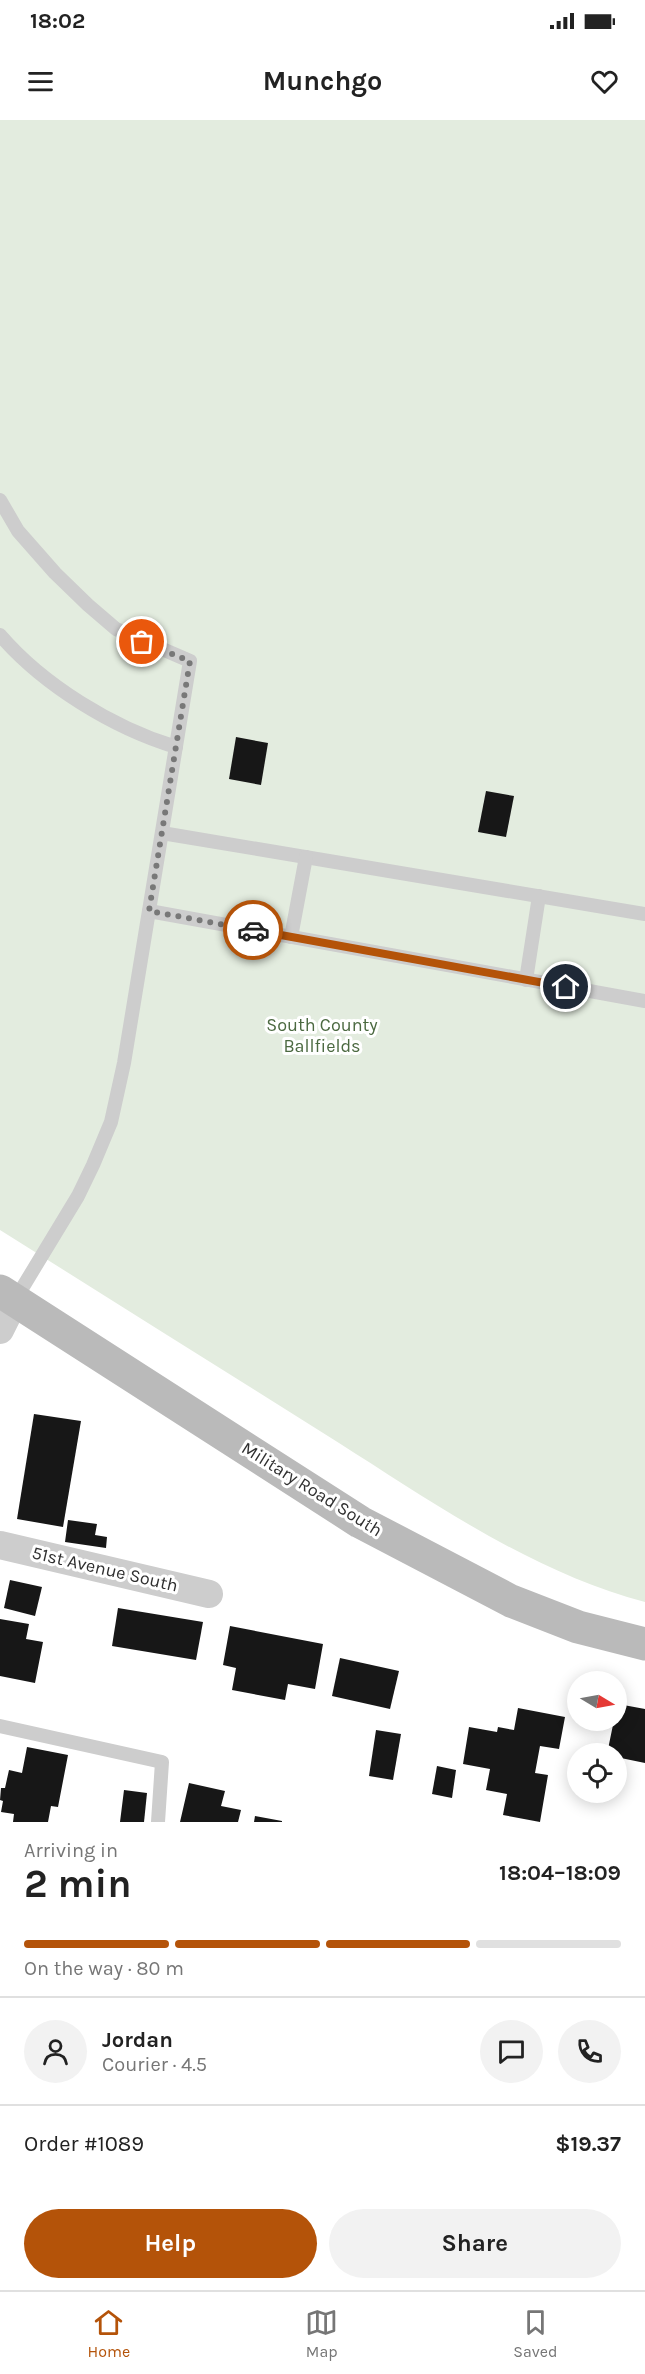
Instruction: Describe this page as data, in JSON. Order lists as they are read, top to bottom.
{
  "streets": {
    "main road": ["Military Road South"],
    "street": ["51st Avenue South"]
  },
  "parks": ["South County Ballfields"],
  "north": "right",
  "page": {
    "status": "18:02",
    "header": "Munchgo",
    "heading": ["2 min", "Arriving in", "18:04–18:09"],
    "panel": [
      "Jordan",
      "Courier · 4.5",
      "Order #1089",
      "$19.37"
    ],
    "bar": "On the way · 80 m",
    "buttons": ["Help", "Share"],
    "tabs": ["Home", "Map", "Saved"]
  }
}
